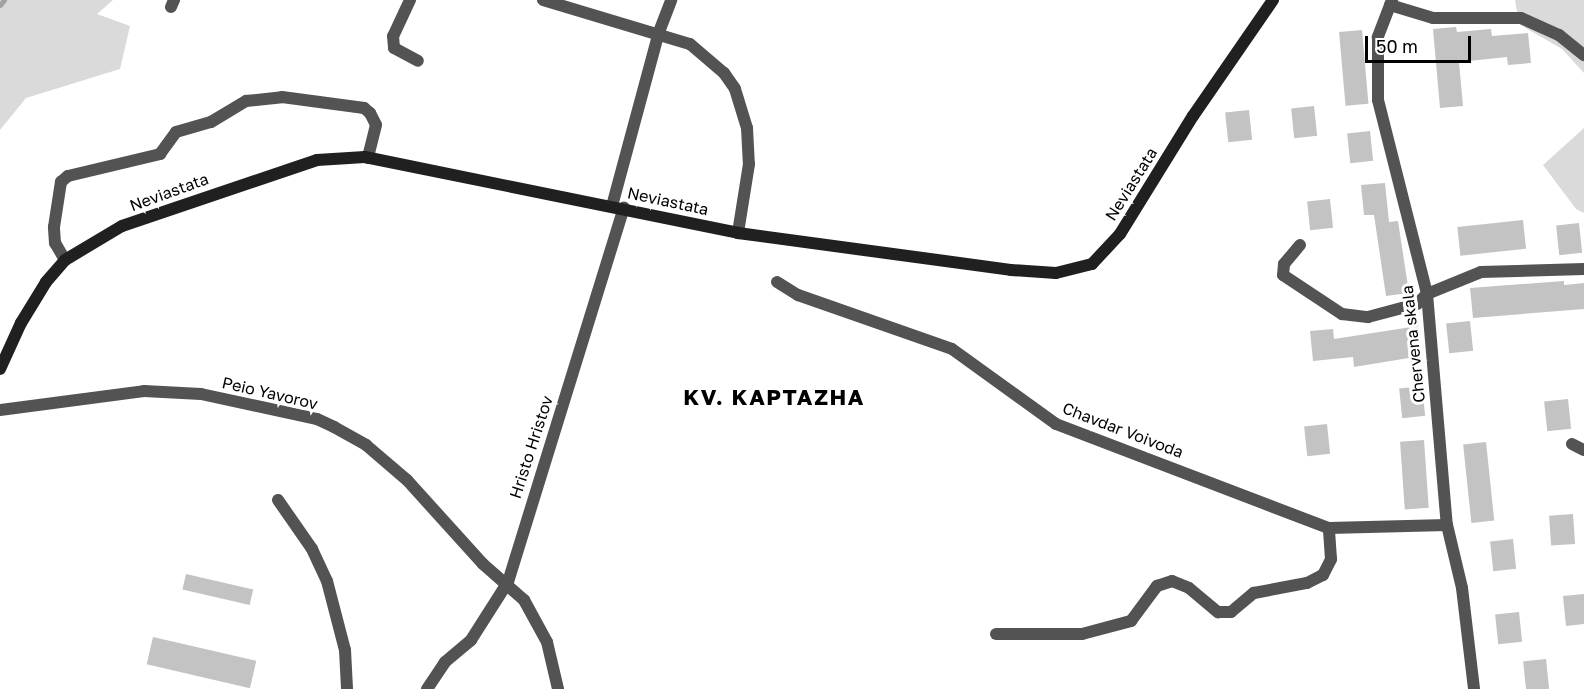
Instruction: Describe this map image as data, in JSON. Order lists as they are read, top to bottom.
{
  "streets": {
    "street": [
      "Neviastata",
      "Chervena skala",
      "Peio Yavorov",
      "Chavdar Voivoda",
      "Hristo Hristov"
    ]
  },
  "crossings": [
    ["Neviastata", "Hristo Hristov"],
    ["Chervena skala", "Chavdar Voivoda"],
    ["Peio Yavorov", "Hristo Hristov"]
  ],
  "districts": ["KV. KAPTAZHA"],
  "scale_bar": "50 m"
}
